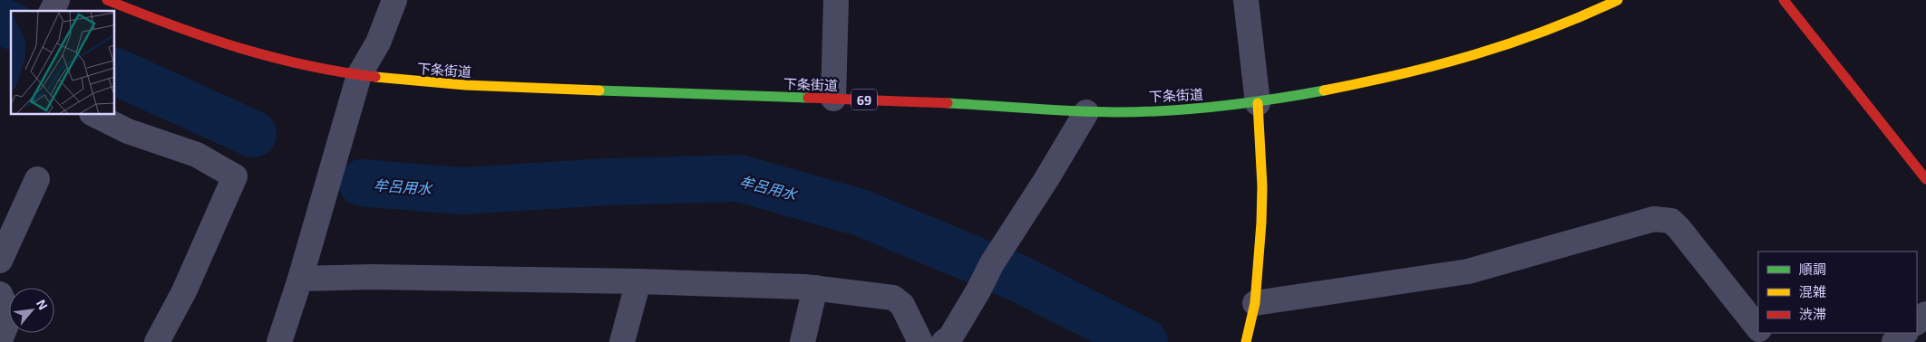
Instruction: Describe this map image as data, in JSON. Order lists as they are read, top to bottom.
{
  "streets": {
    "main road": ["下条街道", "69"]
  },
  "water": ["牟呂用水"],
  "legend": ["順調", "混雑", "渋滞"],
  "north": "top right"
}
